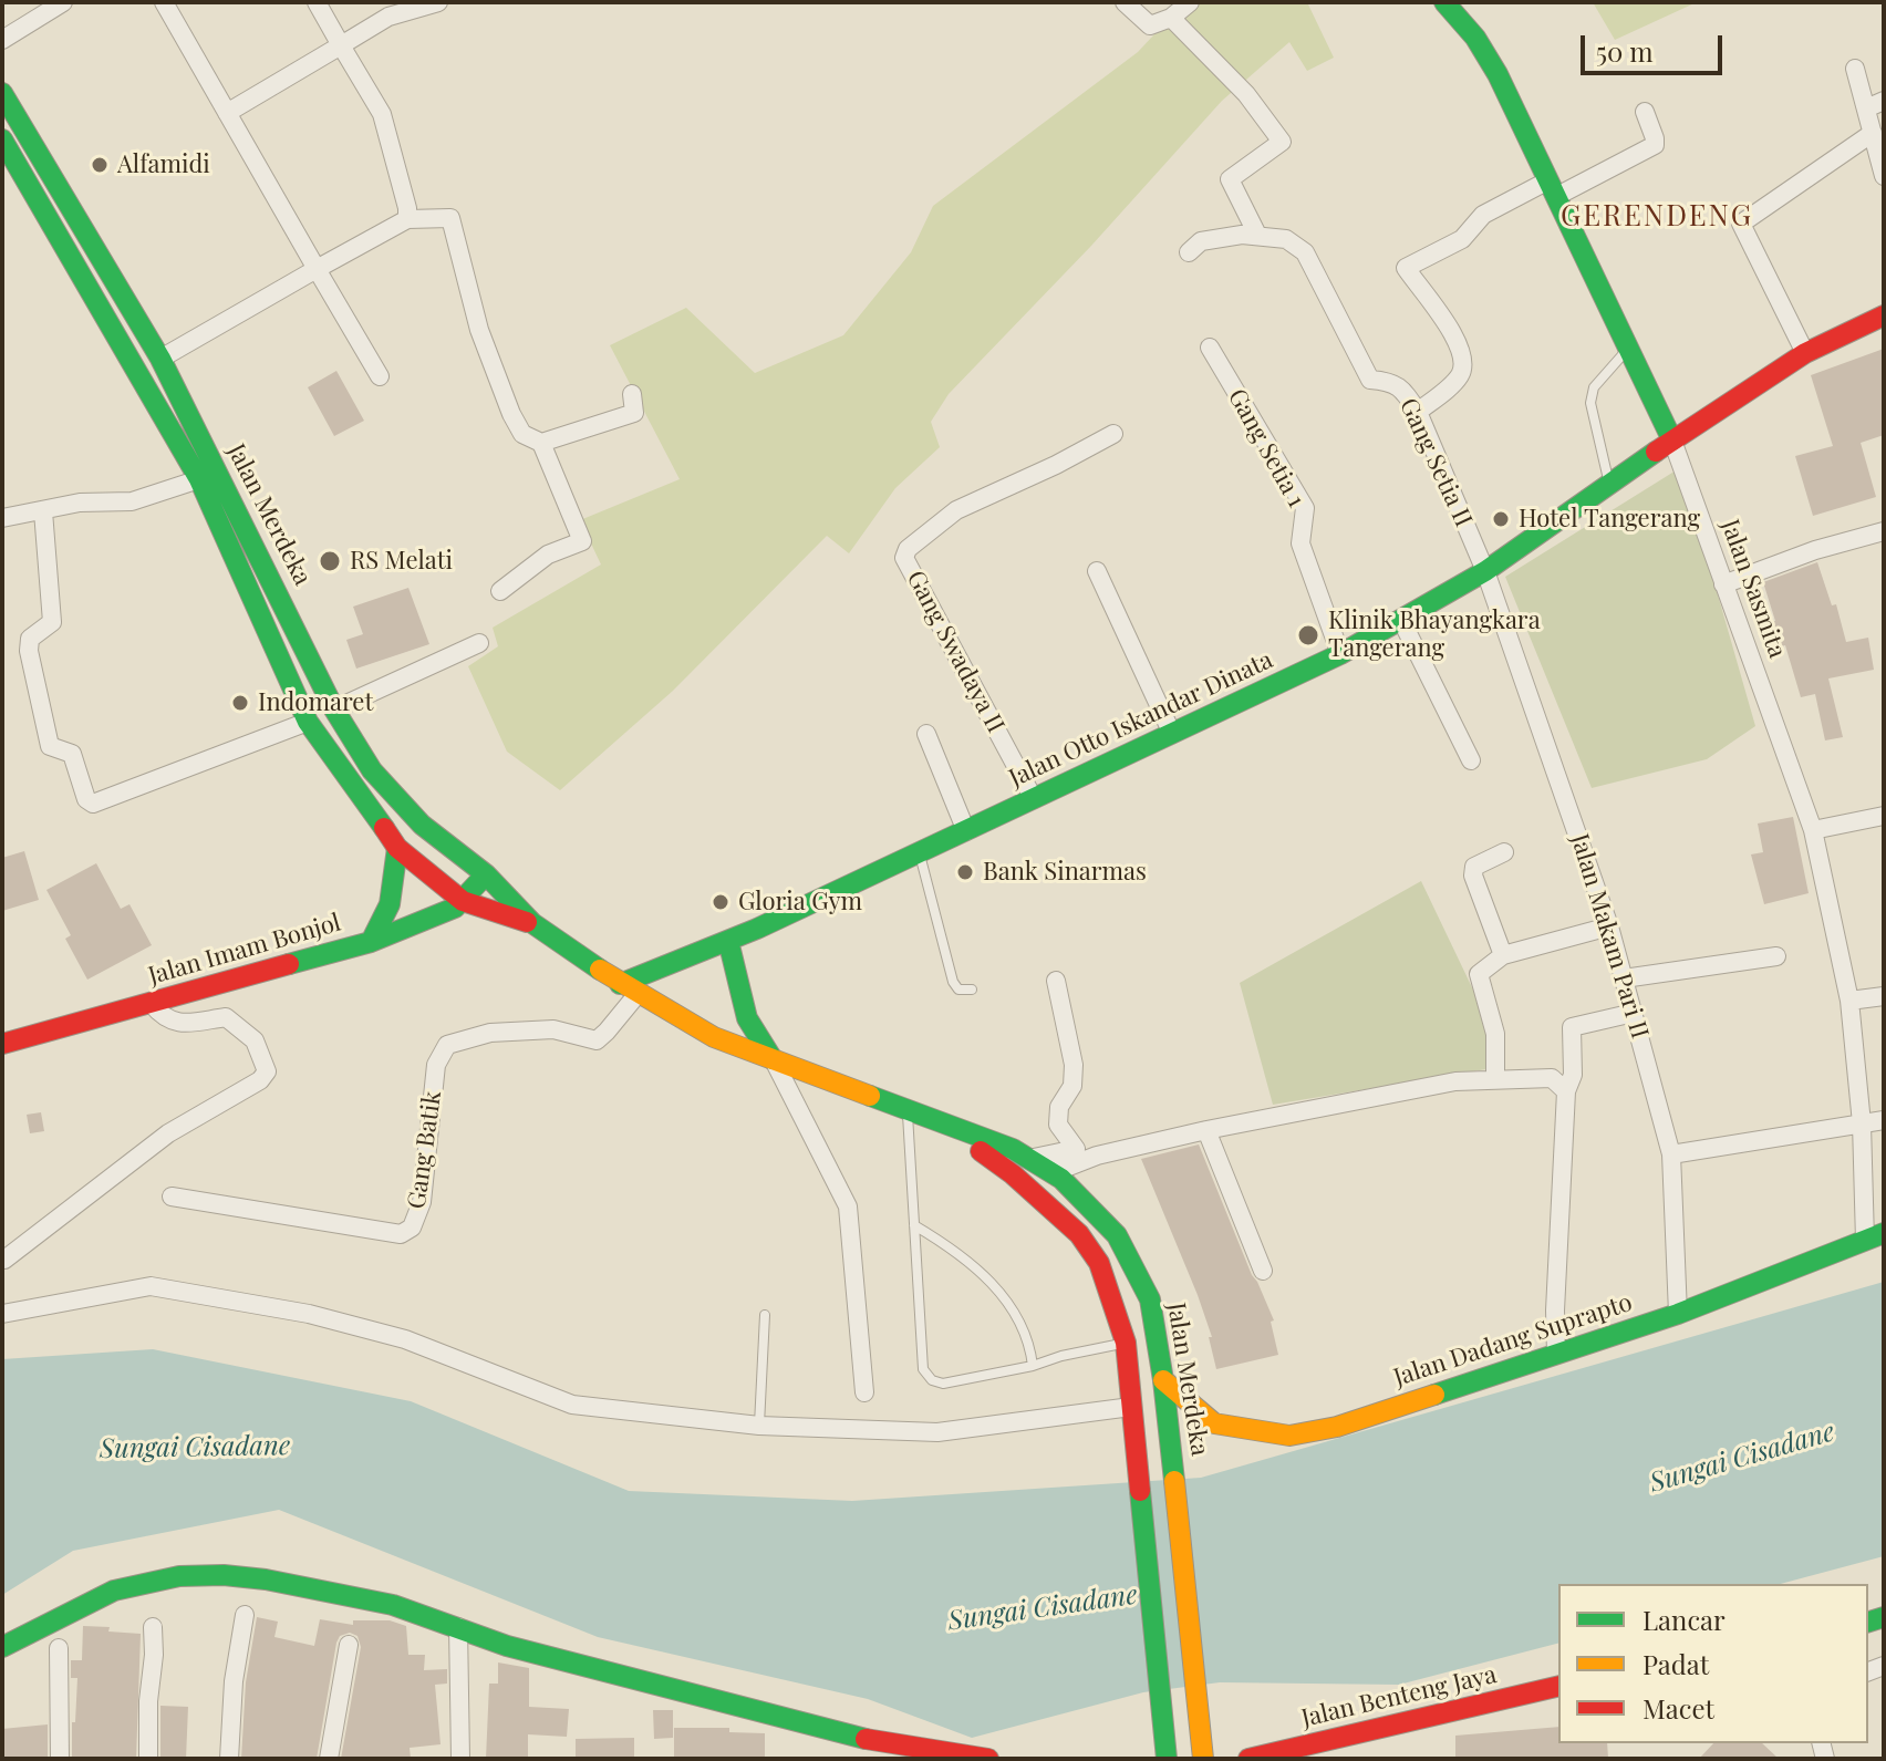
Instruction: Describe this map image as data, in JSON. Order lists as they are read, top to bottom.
{
  "streets": {
    "main road": [
      "Jalan Merdeka",
      "Jalan Sasmita",
      "Jalan Otto Iskandar Dinata",
      "Jalan Imam Bonjol",
      "Jalan Dadang Suprapto",
      "Jalan Benteng Jaya"
    ],
    "street": [
      "Gang Setia 1",
      "Gang Setia II",
      "Gang Swadaya II",
      "Jalan Makam Pari II",
      "Gang Batik"
    ]
  },
  "crossings": [
    ["Gang Setia 1", "Jalan Otto Iskandar Dinata"],
    ["Gang Setia II", "Jalan Otto Iskandar Dinata"],
    ["Gang Setia II", "Jalan Makam Pari II"],
    ["Jalan Merdeka", "Jalan Otto Iskandar Dinata"],
    ["Jalan Merdeka", "Jalan Imam Bonjol"],
    ["Jalan Merdeka", "Gang Batik"],
    ["Jalan Merdeka", "Jalan Dadang Suprapto"],
    ["Jalan Sasmita", "Jalan Otto Iskandar Dinata"],
    ["Jalan Sasmita", "Jalan Dadang Suprapto"],
    ["Gang Swadaya II", "Jalan Otto Iskandar Dinata"],
    ["Jalan Otto Iskandar Dinata", "Jalan Makam Pari II"],
    ["Jalan Otto Iskandar Dinata", "Gang Batik"],
    ["Jalan Makam Pari II", "Jalan Dadang Suprapto"]
  ],
  "districts": ["GERENDENG"],
  "water": ["Sungai Cisadane"],
  "places": [
    "Alfamidi",
    "Hotel Tangerang",
    "RS Melati",
    "Klinik Bhayangkara Tangerang",
    "Indomaret",
    "Bank Sinarmas",
    "Gloria Gym"
  ],
  "legend": ["Lancar", "Padat", "Macet"],
  "scale_bar": "50 m"
}
